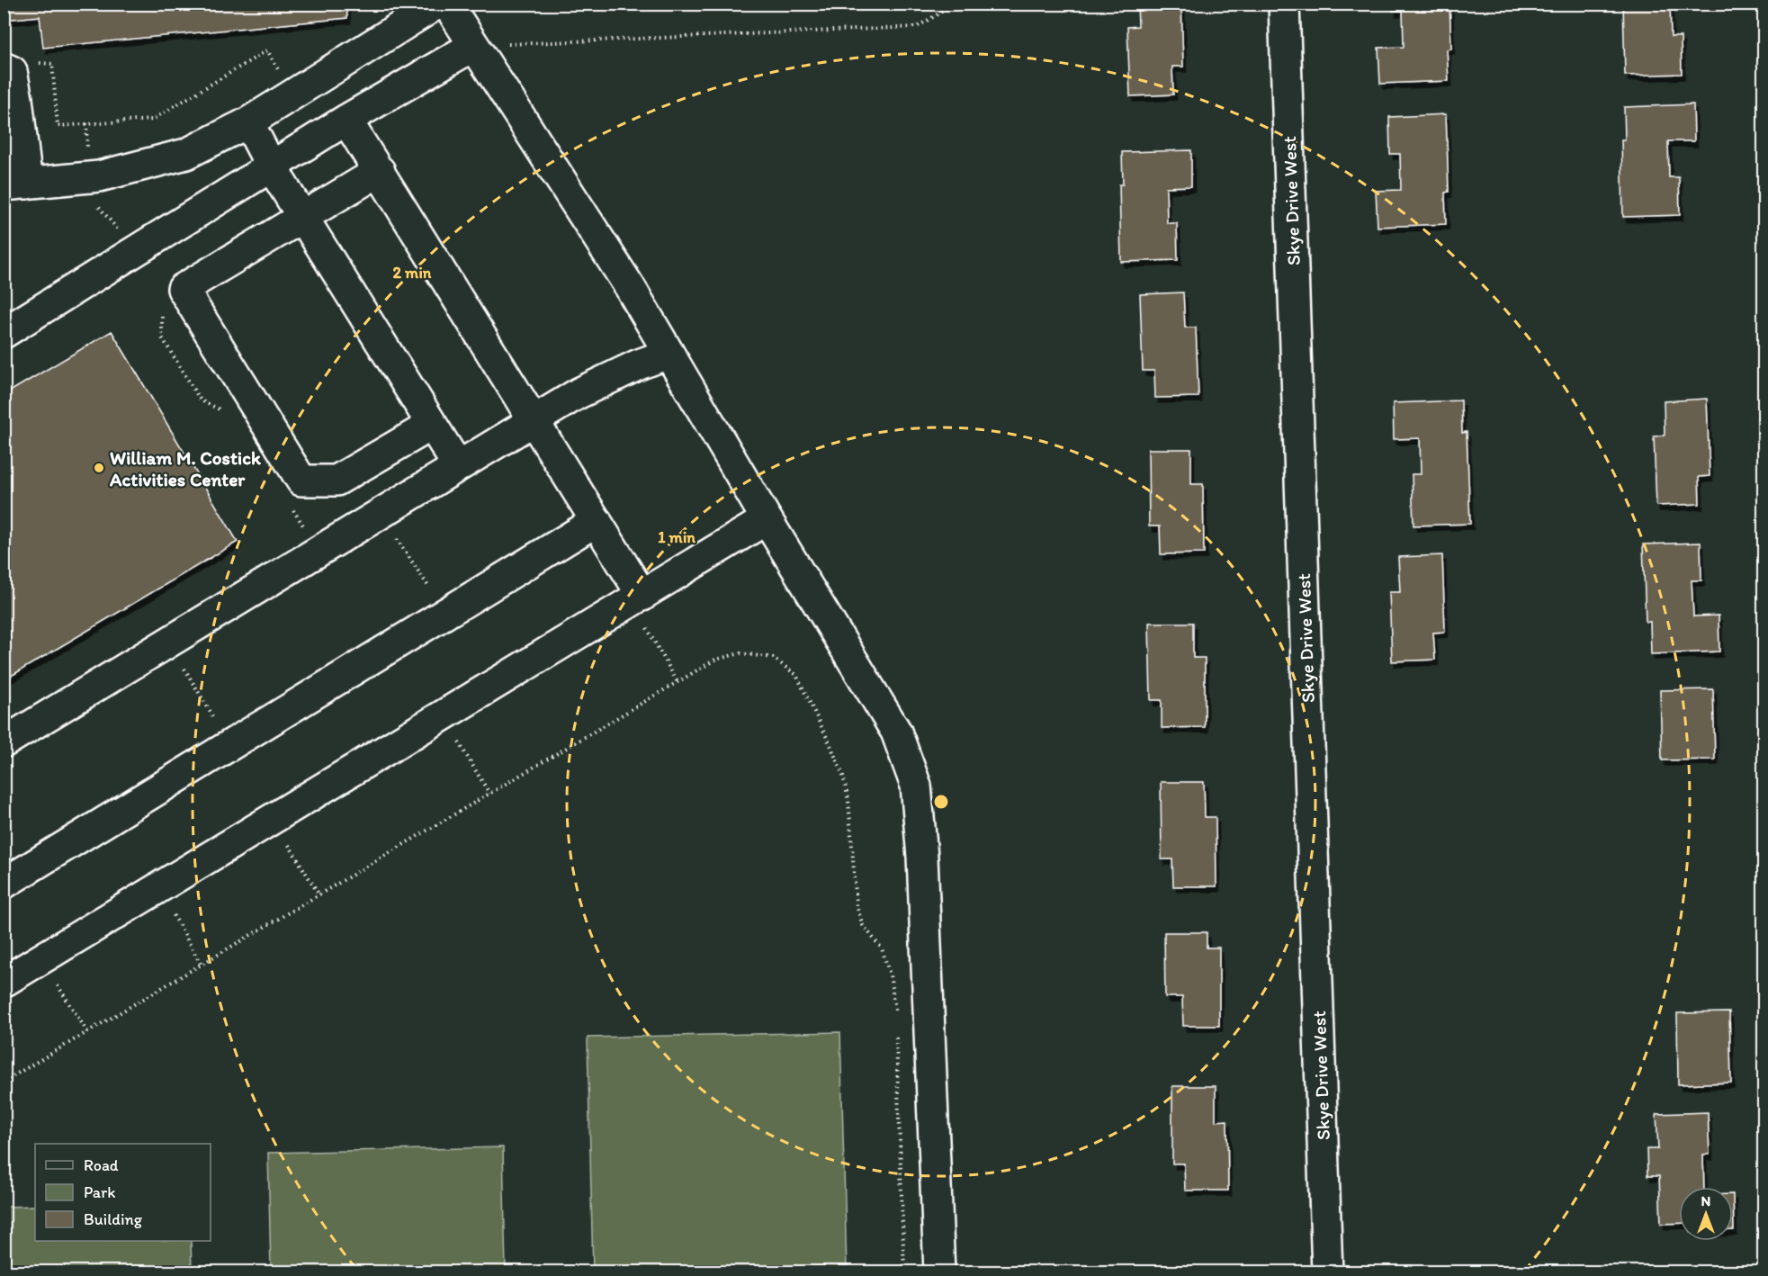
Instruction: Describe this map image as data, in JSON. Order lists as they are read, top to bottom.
{
  "streets": {
    "street": ["Skye Drive West"]
  },
  "places": ["William M. Costick Activities Center"],
  "legend": ["Road", "Park", "Building"],
  "north": "top",
  "rings": ["2 min", "1 min"]
}
